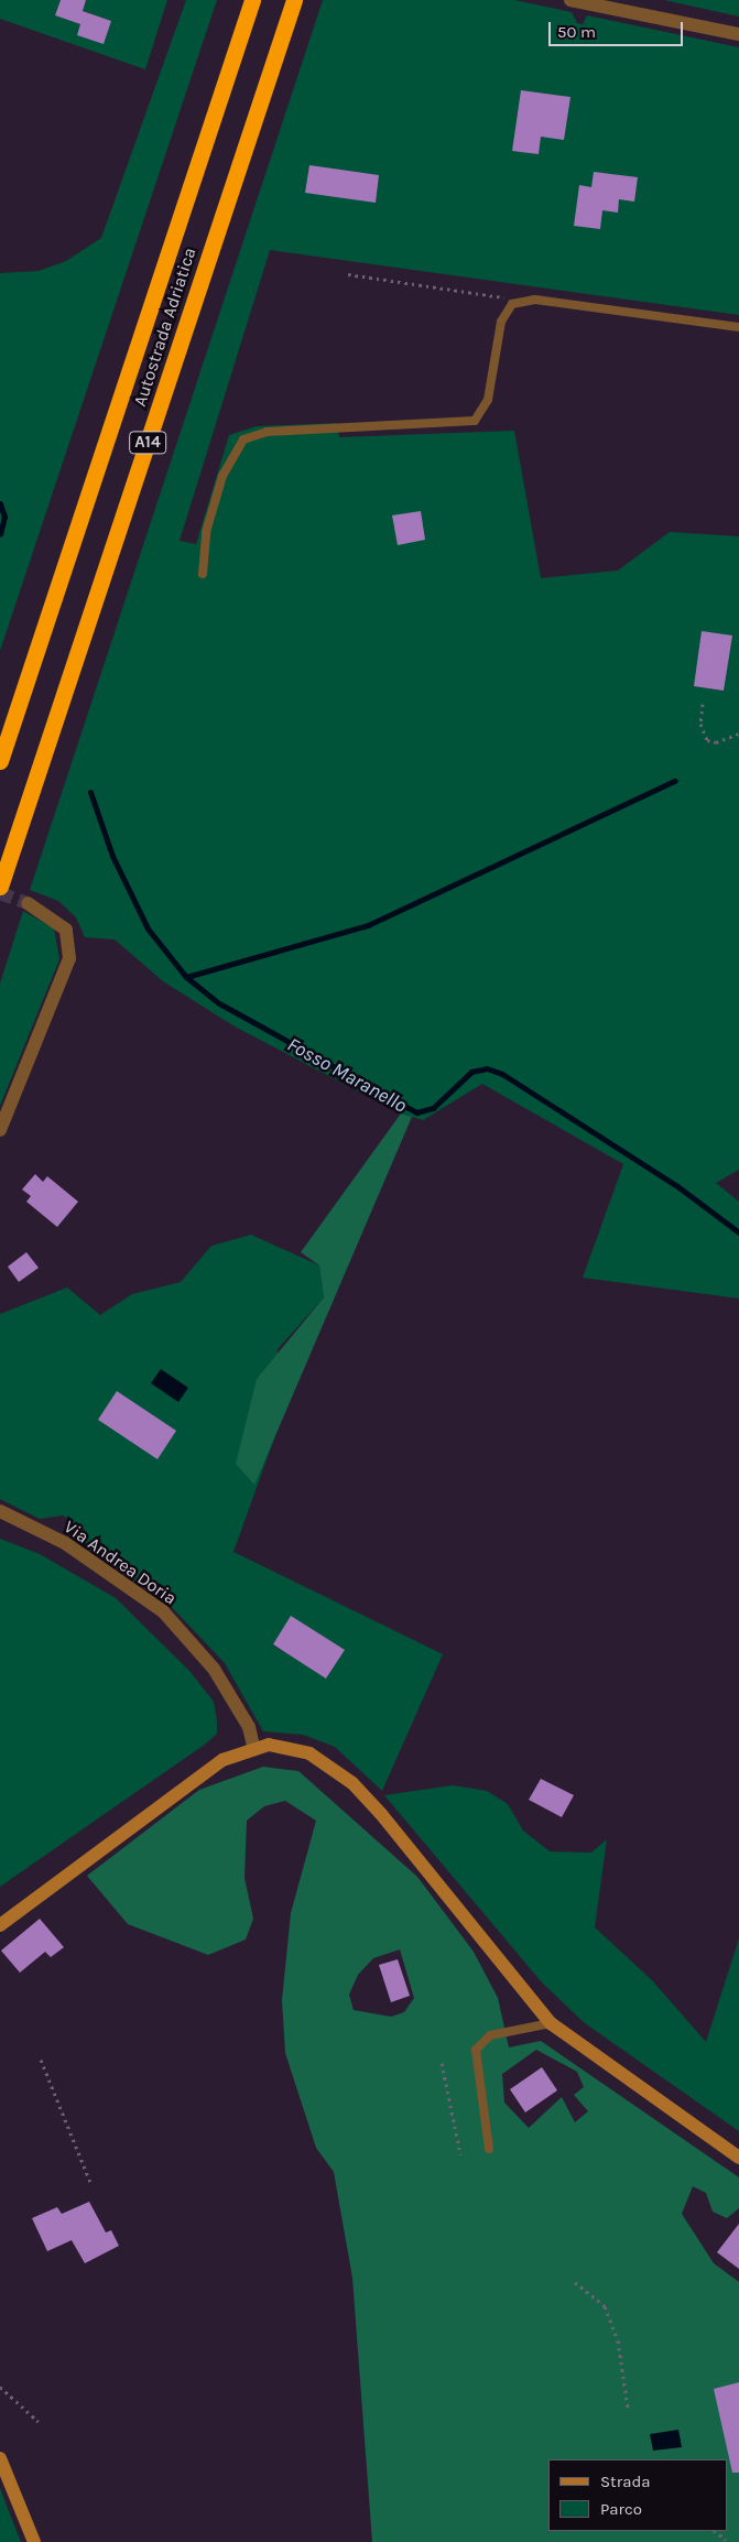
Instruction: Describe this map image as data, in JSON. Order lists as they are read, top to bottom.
{
  "streets": {
    "highway": ["Autostrada Adriatica", "A14"],
    "street": ["Via Andrea Doria"]
  },
  "water": ["Fosso Maranello"],
  "legend": ["Strada", "Parco"],
  "scale_bar": "50 m"
}
